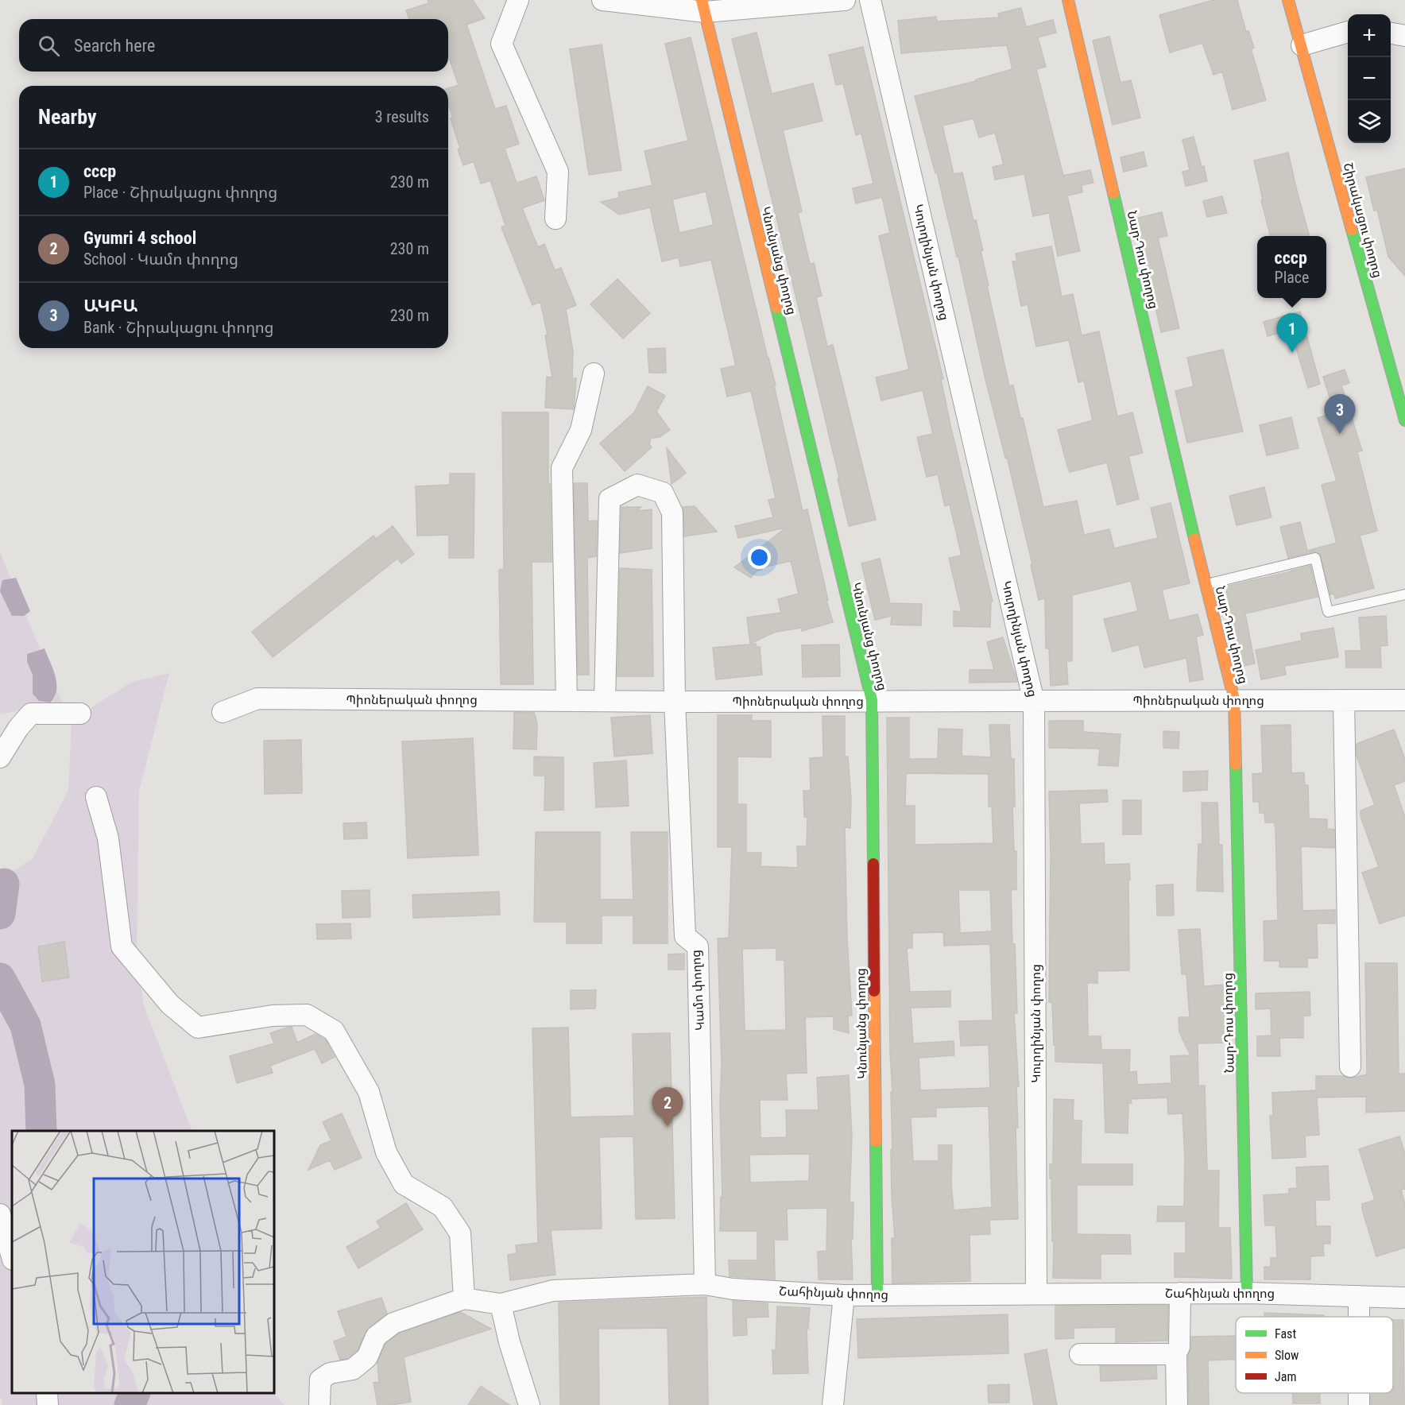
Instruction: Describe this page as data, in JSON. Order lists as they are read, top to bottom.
{
  "streets": {
    "street": [
      "Շիրակացու փողոց",
      "Նար-Դոս փողոց",
      "Կնունյանց փողոց",
      "Կուրղինյան փողոց",
      "Պիոներական փողոց",
      "Կամո փողոց",
      "Շահինյան փողոց"
    ]
  },
  "crossings": [
    ["Նար-Դոս փողոց", "Պիոներական փողոց"],
    ["Նար-Դոս փողոց", "Շահինյան փողոց"],
    ["Կնունյանց փողոց", "Պիոներական փողոց"],
    ["Կնունյանց փողոց", "Շահինյան փողոց"],
    ["Կուրղինյան փողոց", "Պիոներական փողոց"],
    ["Կուրղինյան փողոց", "Շահինյան փողոց"],
    ["Պիոներական փողոց", "Կամո փողոց"],
    ["Կամո փողոց", "Շահինյան փողոց"]
  ],
  "legend": ["Fast", "Slow", "Jam"],
  "page": {
    "map_buttons": ["+", "−"],
    "search": "Search here",
    "heading": ["Nearby", "3 results"],
    "list": [
      {
        "mark": "1",
        "name": "ссср",
        "note": "Place · Շիրակացու փողոց",
        "value": "230 m"
      },
      {
        "mark": "2",
        "name": "Gyumri 4 school",
        "note": "School · Կամո փողոց",
        "value": "230 m"
      },
      {
        "mark": "3",
        "name": "ԱԿԲԱ",
        "note": "Bank · Շիրակացու փողոց",
        "value": "230 m"
      }
    ],
    "popup": ["ссср", "Place"],
    "pins": ["1", "3", "2"]
  }
}
